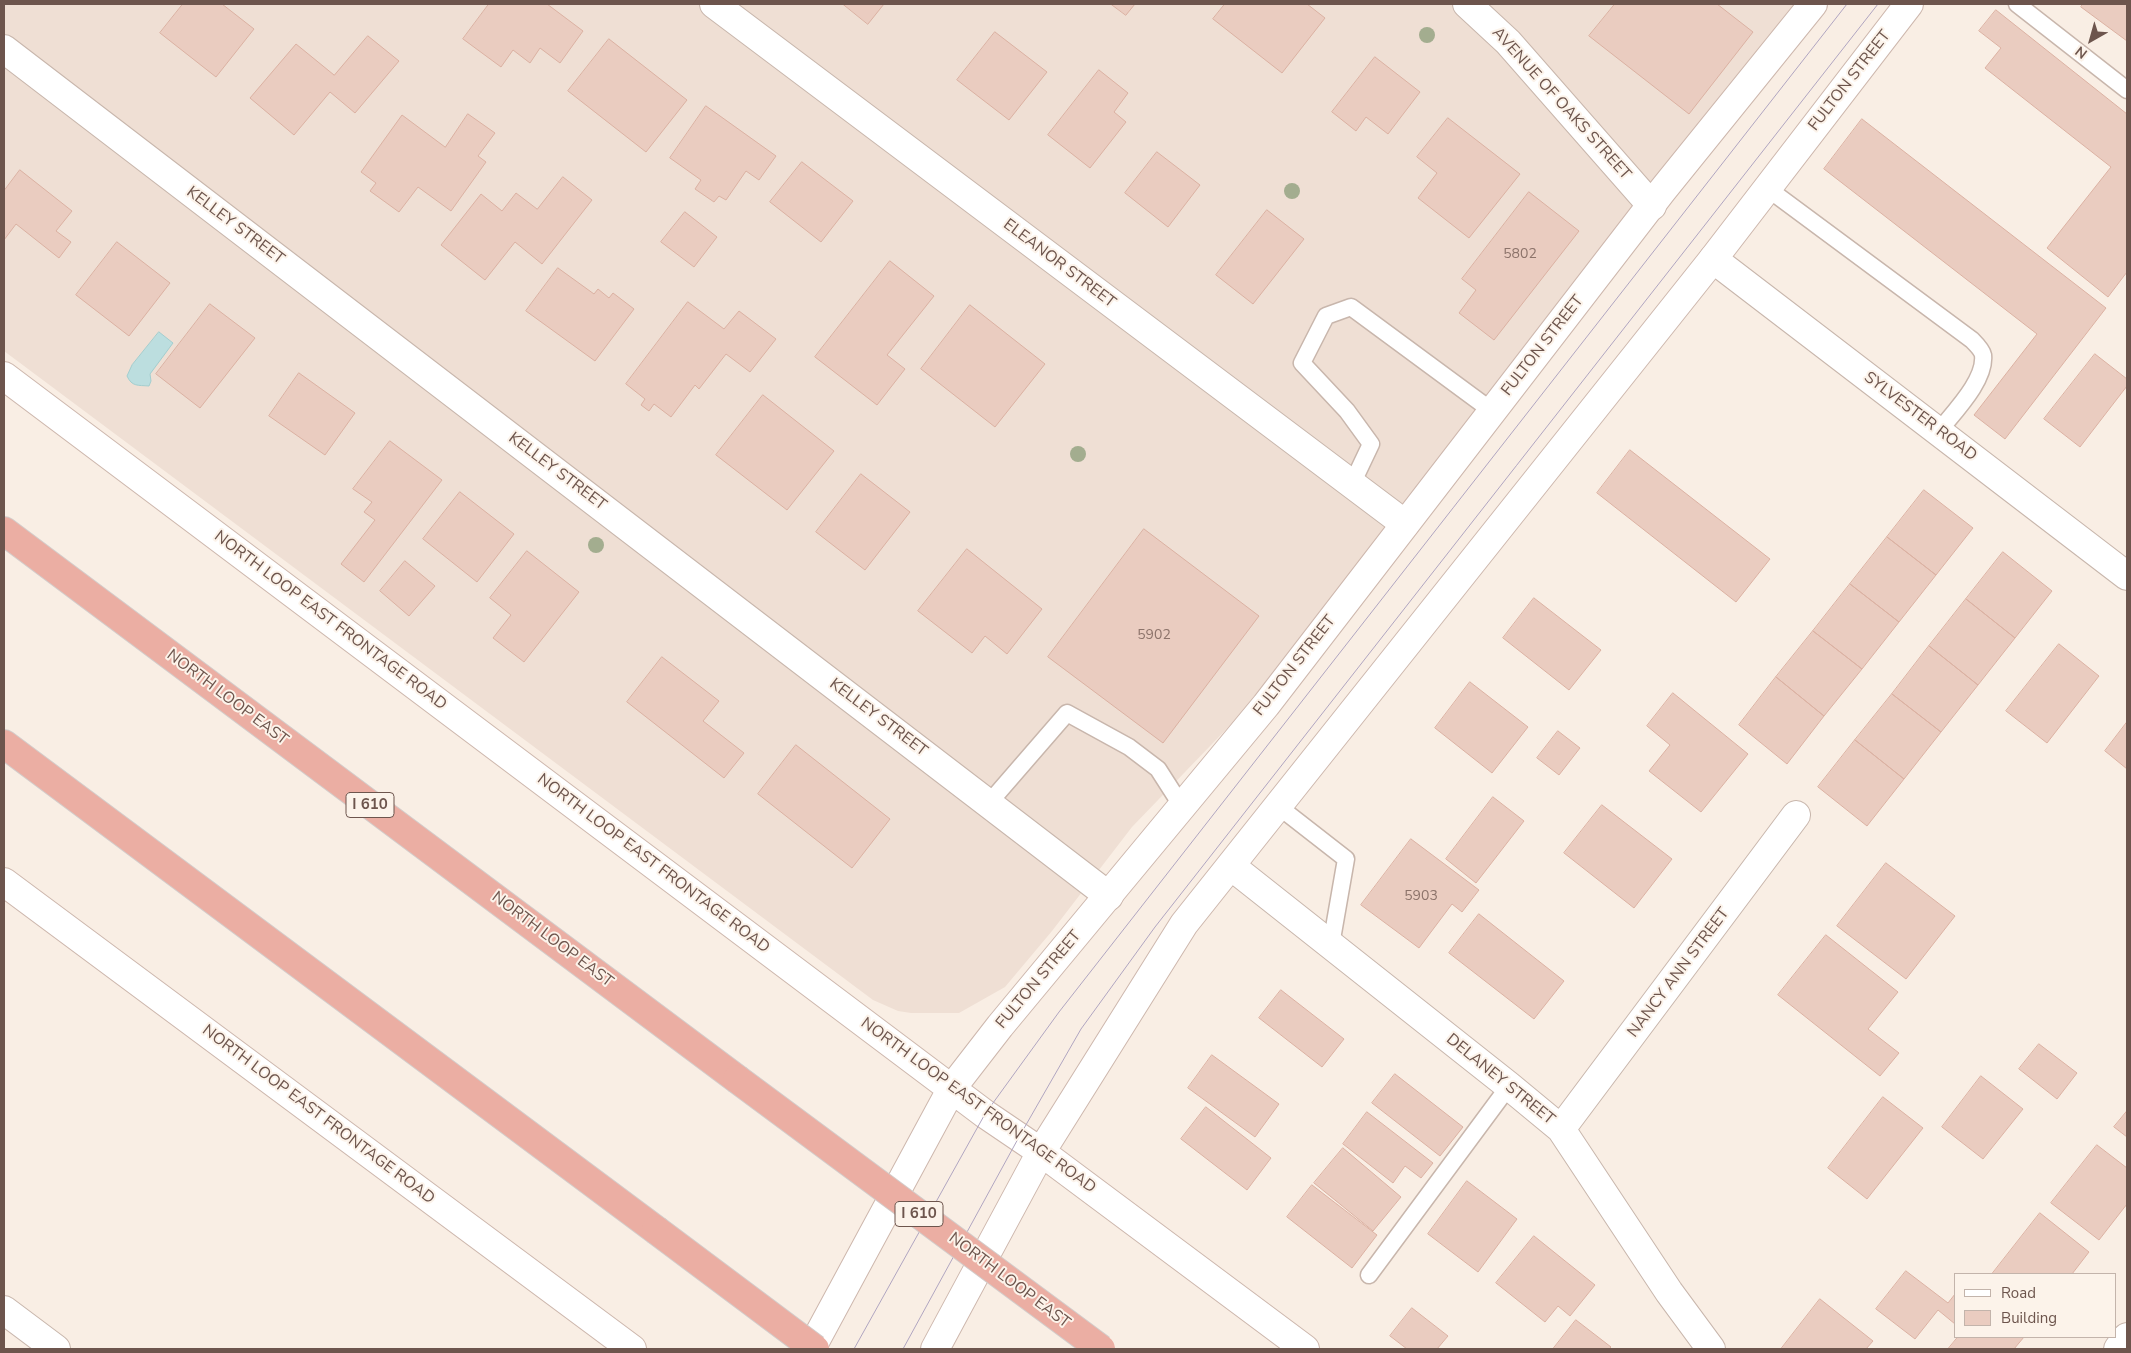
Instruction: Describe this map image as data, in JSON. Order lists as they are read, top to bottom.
{
  "streets": {
    "highway": ["NORTH LOOP EAST", "I 610"],
    "main road": [
      "FULTON STREET",
      "AVENUE OF OAKS STREET",
      "KELLEY STREET",
      "ELEANOR STREET",
      "SYLVESTER ROAD",
      "NORTH LOOP EAST FRONTAGE ROAD",
      "NANCY ANN STREET",
      "DELANEY STREET"
    ]
  },
  "crossings": [
    ["FULTON STREET", "AVENUE OF OAKS STREET"],
    ["FULTON STREET", "KELLEY STREET"],
    ["FULTON STREET", "ELEANOR STREET"],
    ["FULTON STREET", "SYLVESTER ROAD"],
    ["FULTON STREET", "NORTH LOOP EAST FRONTAGE ROAD"],
    ["FULTON STREET", "DELANEY STREET"],
    ["NANCY ANN STREET", "DELANEY STREET"]
  ],
  "house_numbers": ["5802", "5902", "5903"],
  "legend": ["Road", "Building"],
  "north": "bottom left"
}
